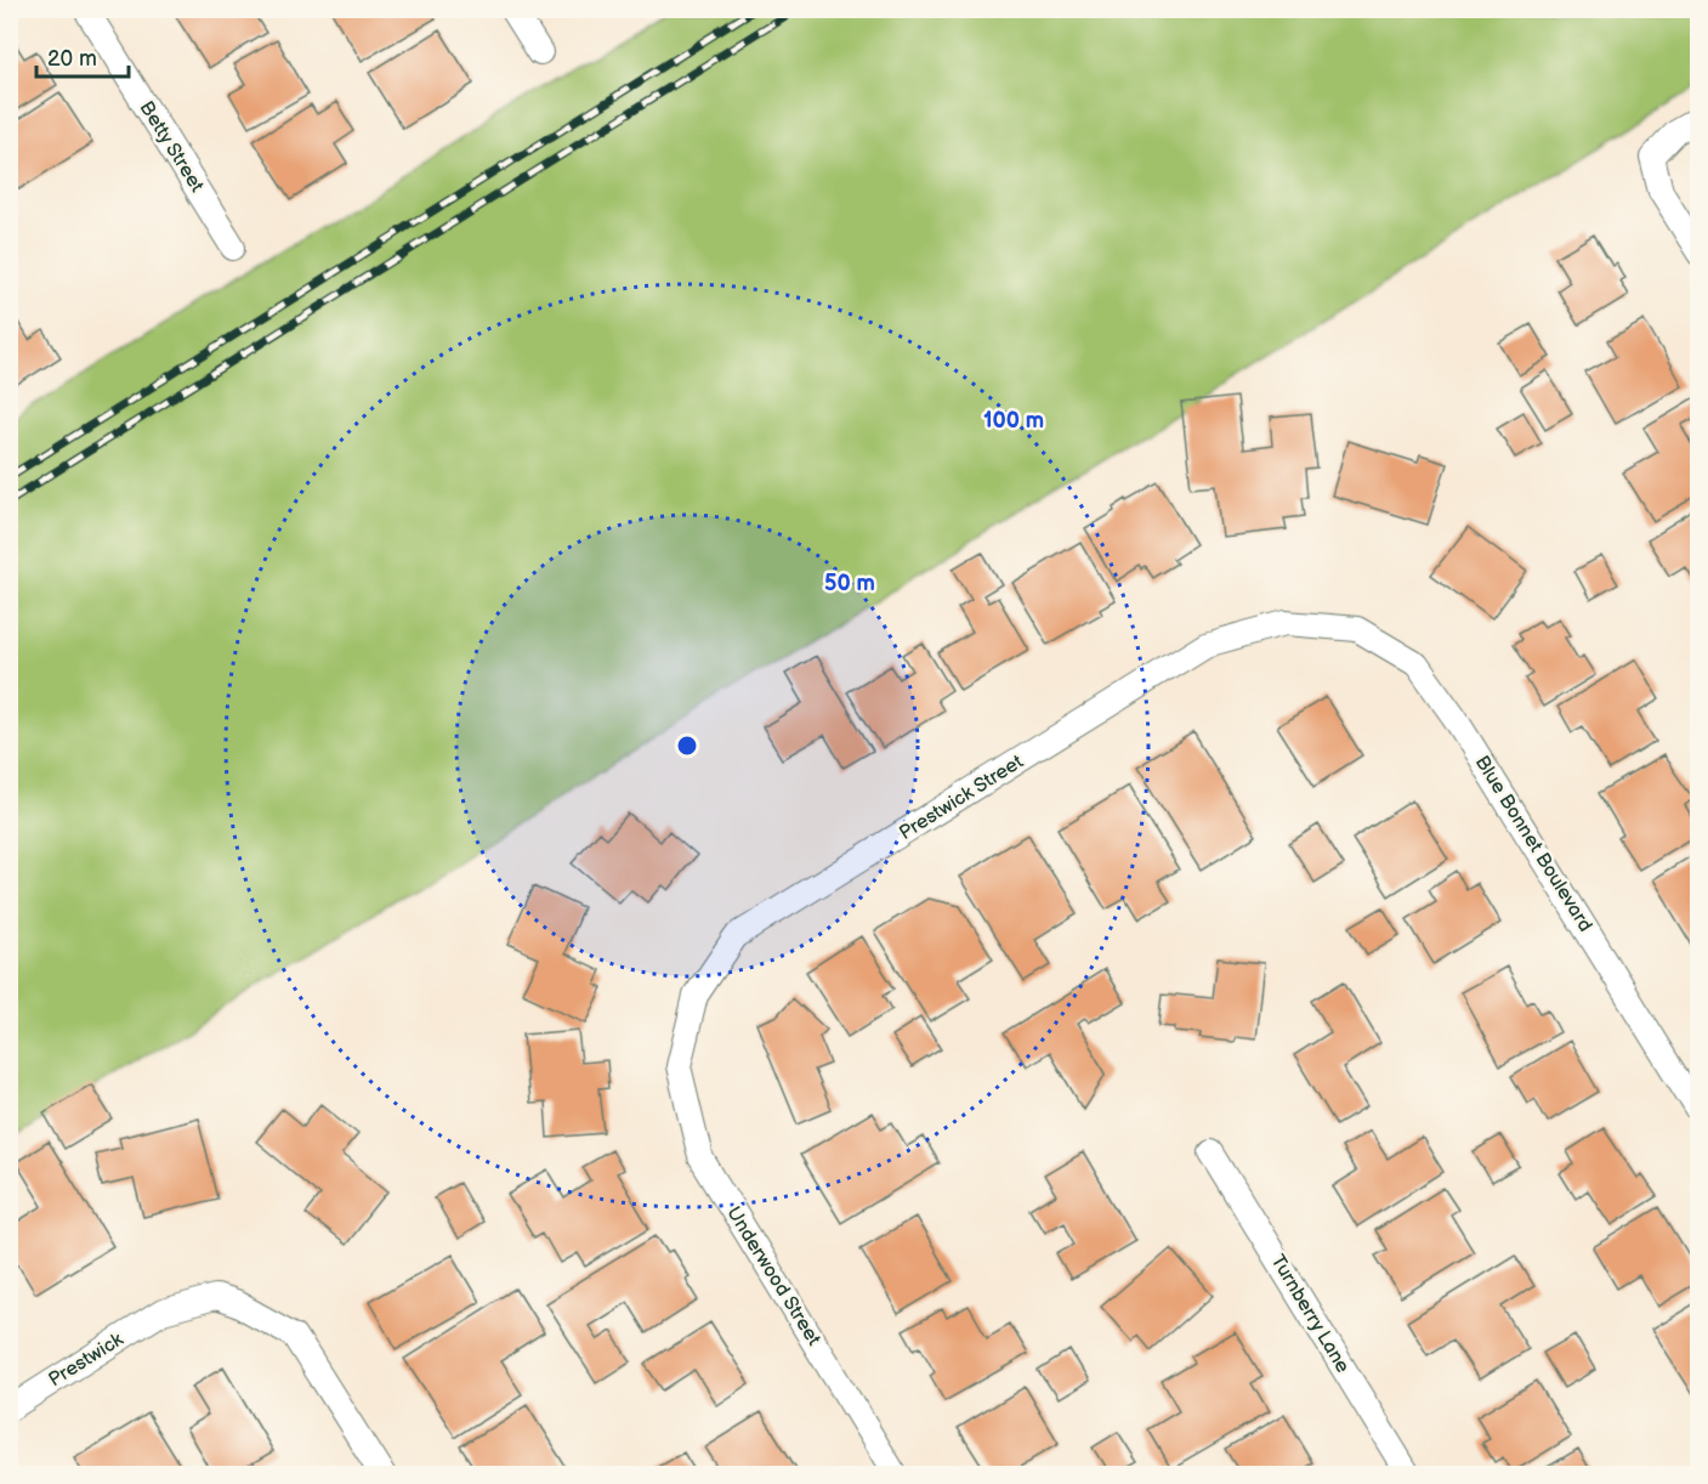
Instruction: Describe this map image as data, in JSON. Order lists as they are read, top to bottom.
{
  "streets": {
    "street": [
      "Betty Street",
      "Prestwick Street",
      "Blue Bonnet Boulevard",
      "Underwood Street",
      "Turnberry Lane",
      "Prestwick"
    ]
  },
  "crossings": [
    ["Prestwick Street", "Blue Bonnet Boulevard"],
    ["Prestwick Street", "Underwood Street"]
  ],
  "scale_bar": "20 m",
  "rings": ["100 m", "50 m"]
}
